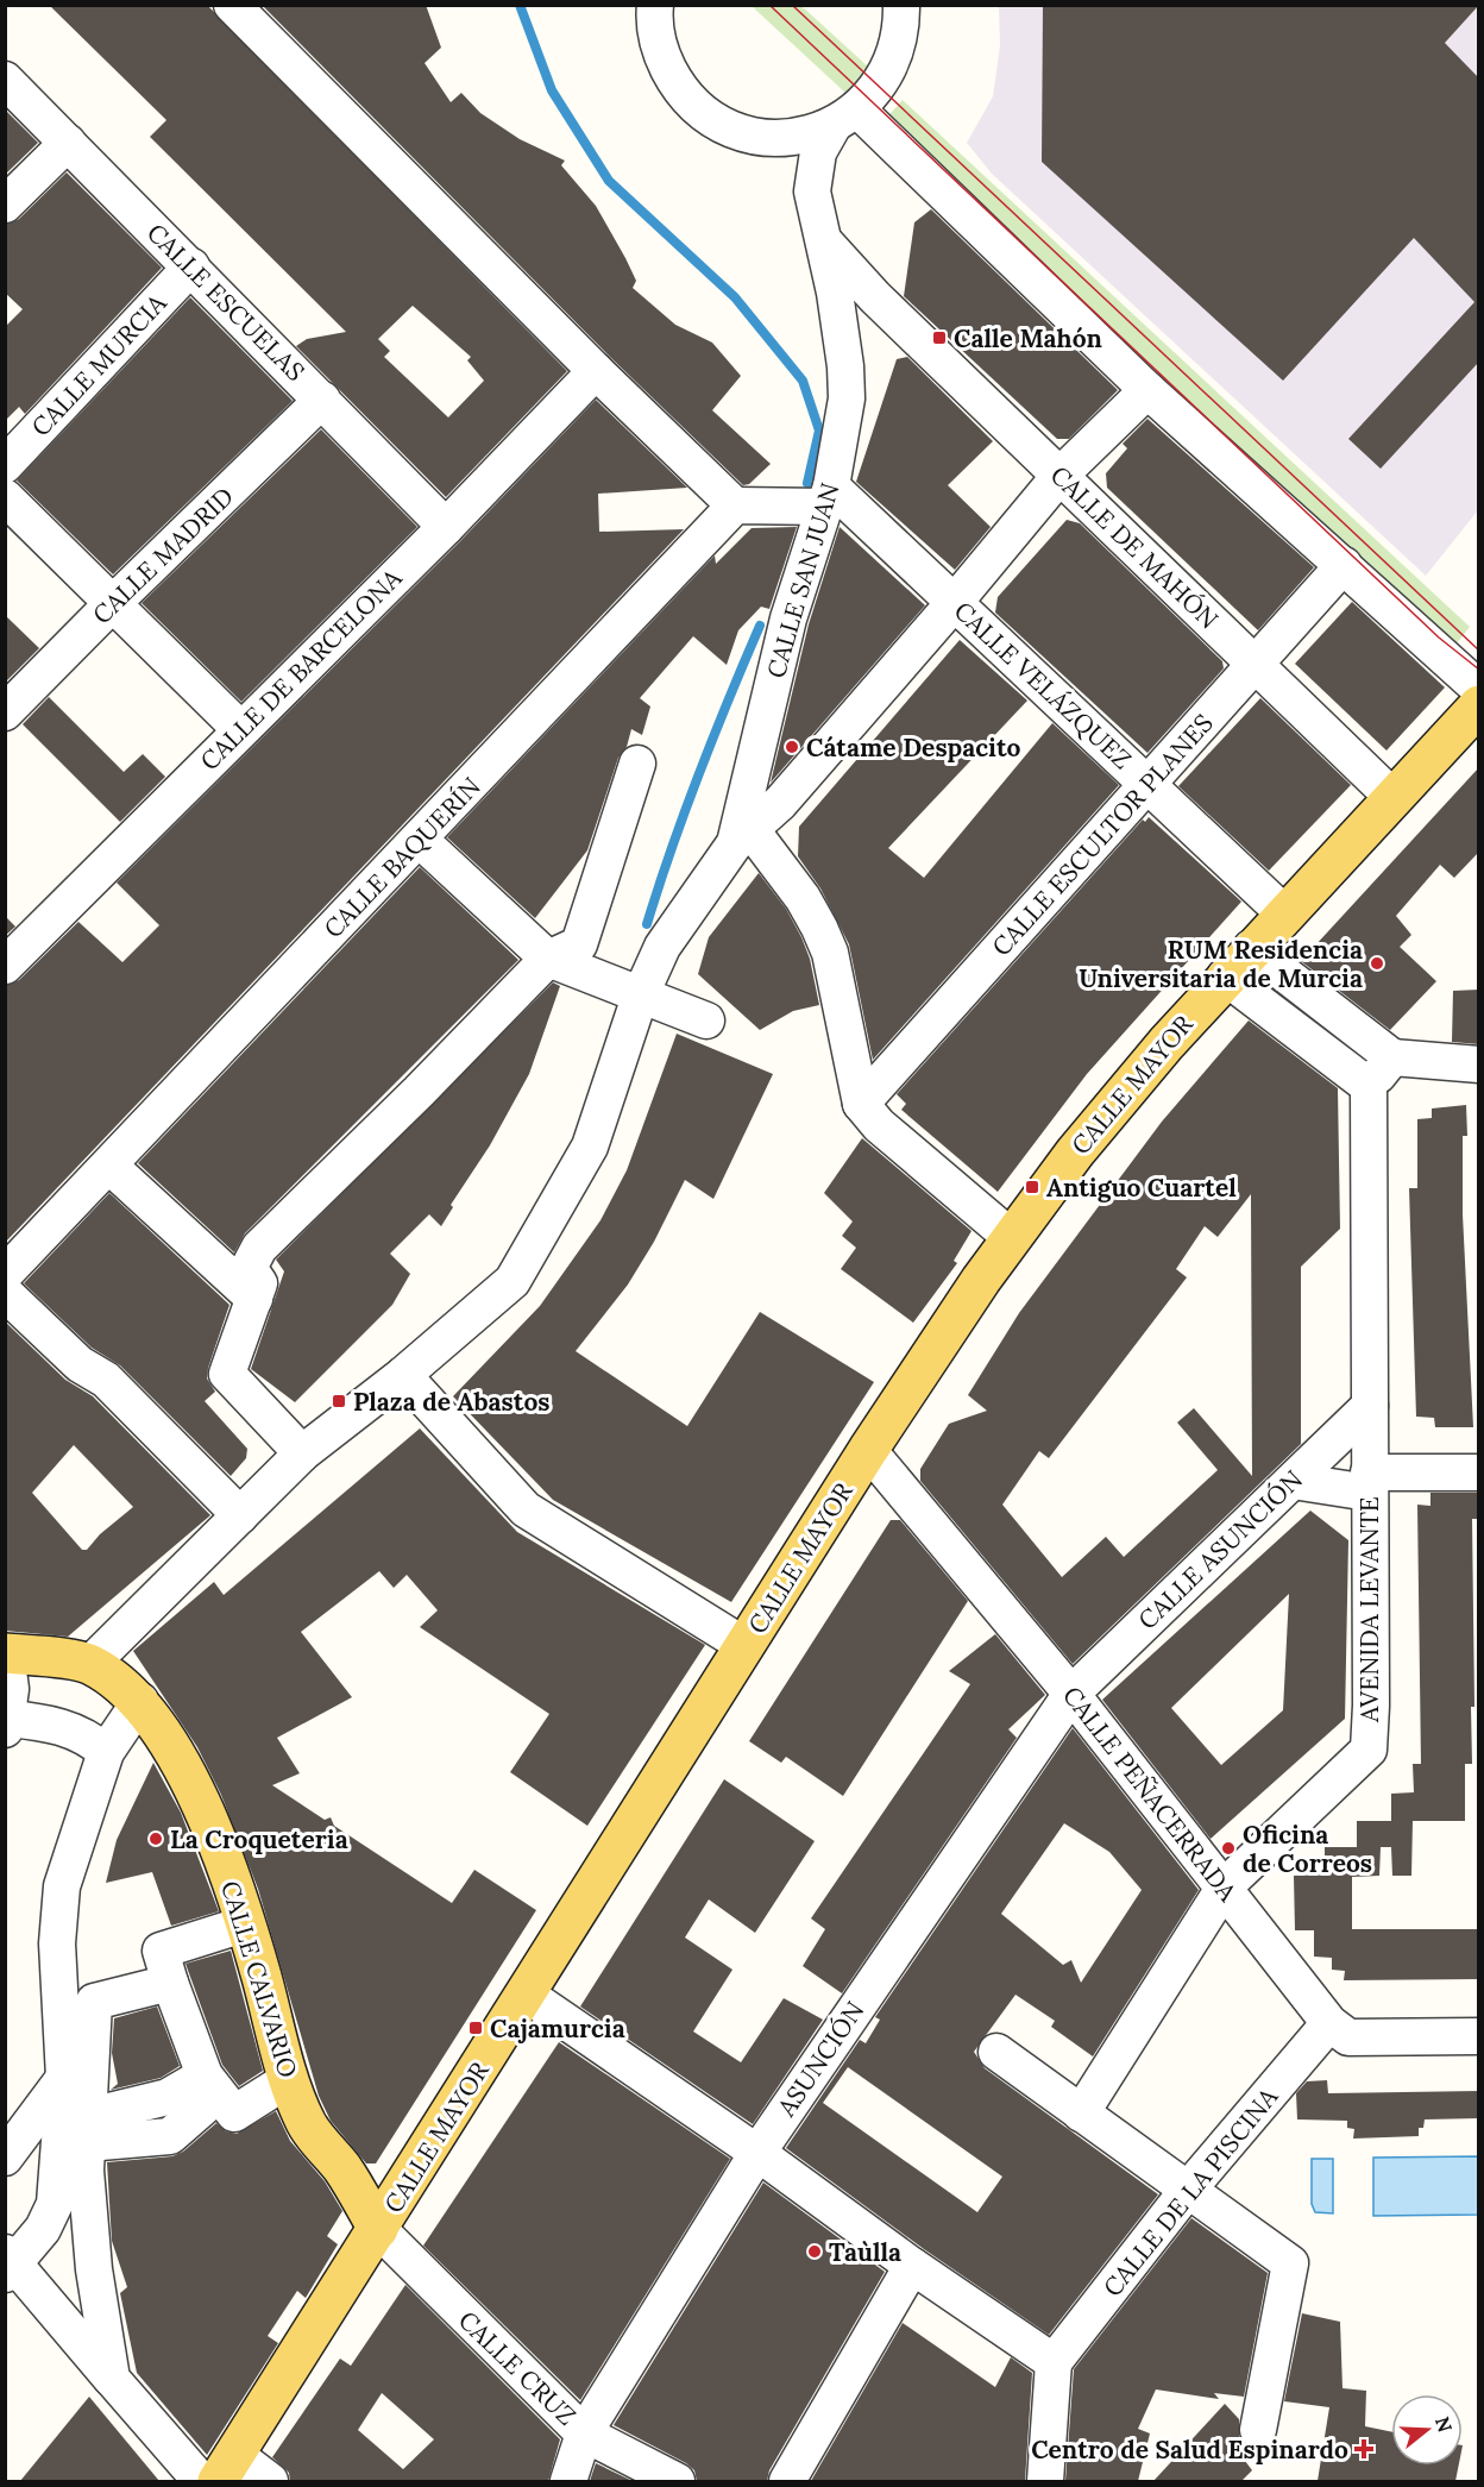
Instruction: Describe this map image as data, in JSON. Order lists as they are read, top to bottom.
{
  "streets": {
    "main road": ["CALLE MAYOR", "CALLE CALVARIO"],
    "street": [
      "CALLE ESCUELAS",
      "CALLE MURCIA",
      "CALLE DE MAHÓN",
      "CALLE MADRID",
      "CALLE SAN JUAN",
      "CALLE DE BARCELONA",
      "CALLE VELÁZQUEZ",
      "CALLE ESCULTOR PLANES",
      "CALLE BAQUERÍN",
      "CALLE ASUNCIÓN",
      "AVENIDA LEVANTE",
      "CALLE PEÑACERRADA",
      "ASUNCIÓN",
      "CALLE DE LA PISCINA",
      "CALLE CRUZ"
    ]
  },
  "crossings": [
    ["CALLE ESCUELAS", "CALLE MURCIA"],
    ["CALLE ESCUELAS", "CALLE MADRID"],
    ["CALLE ESCUELAS", "CALLE DE BARCELONA"],
    ["CALLE DE MAHÓN", "CALLE SAN JUAN"],
    ["CALLE DE MAHÓN", "CALLE ESCULTOR PLANES"],
    ["CALLE DE MAHÓN", "CALLE MAYOR"],
    ["CALLE SAN JUAN", "CALLE VELÁZQUEZ"],
    ["CALLE SAN JUAN", "CALLE CALVARIO"],
    ["CALLE VELÁZQUEZ", "CALLE ESCULTOR PLANES"],
    ["CALLE VELÁZQUEZ", "CALLE MAYOR"],
    ["CALLE MAYOR", "CALLE PEÑACERRADA"],
    ["CALLE MAYOR", "CALLE CALVARIO"],
    ["CALLE MAYOR", "CALLE CRUZ"],
    ["CALLE ASUNCIÓN", "AVENIDA LEVANTE"],
    ["CALLE ASUNCIÓN", "CALLE PEÑACERRADA"],
    ["CALLE ASUNCIÓN", "ASUNCIÓN"],
    ["AVENIDA LEVANTE", "CALLE PEÑACERRADA"],
    ["CALLE PEÑACERRADA", "ASUNCIÓN"],
    ["CALLE PEÑACERRADA", "CALLE DE LA PISCINA"],
    ["CALLE CALVARIO", "CALLE CRUZ"],
    ["ASUNCIÓN", "CALLE CRUZ"]
  ],
  "places": {
    "transit": [
      "Calle Mahón",
      "Antiguo Cuartel",
      "Plaza de Abastos",
      "Cajamurcia"
    ],
    "other": [
      "Cátame Despacito",
      "RUM Residencia Universitaria de Murcia",
      "La Croqueteria",
      "Oficina de Correos",
      "Taùlla"
    ],
    "health": ["Centro de Salud Espinardo"]
  },
  "north": "right"
}
